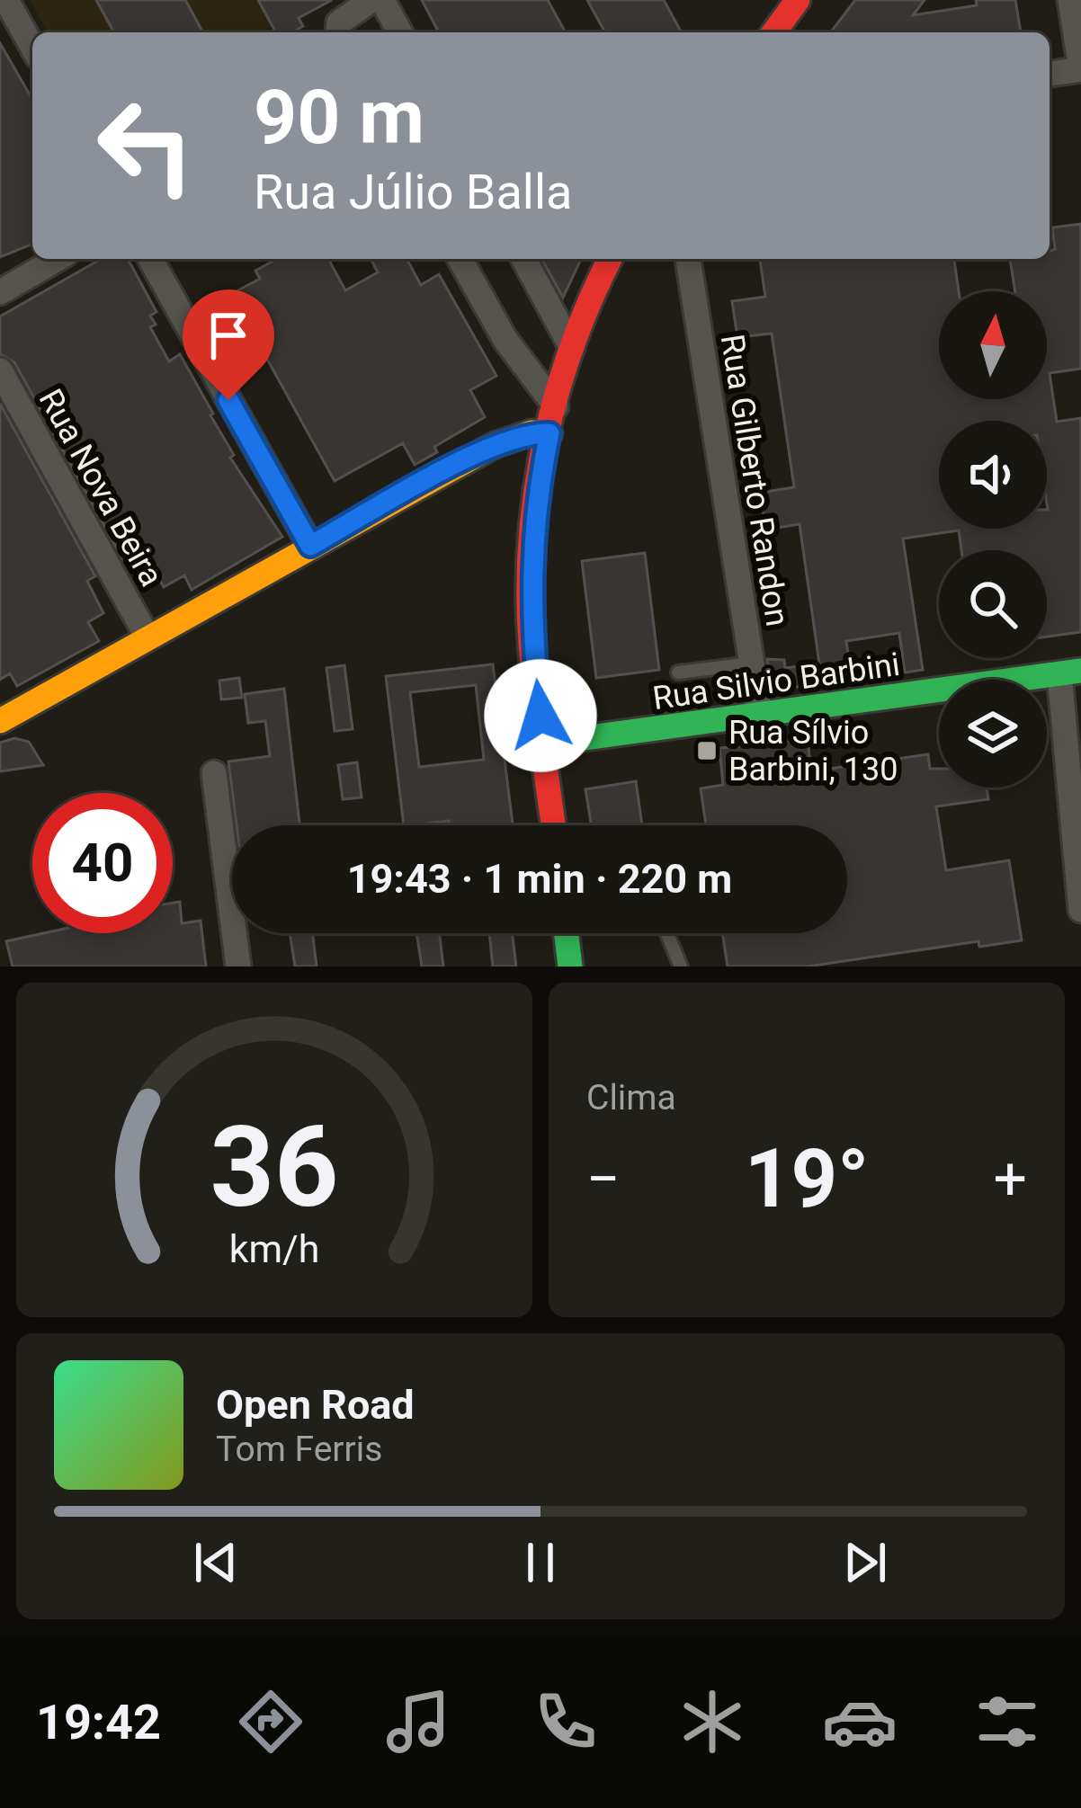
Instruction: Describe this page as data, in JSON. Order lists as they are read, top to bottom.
{
  "streets": {
    "street": ["Rua Gilberto Randon", "Rua Nova Beira", "Rua Silvio Barbini"]
  },
  "crossings": [
    ["Rua Gilberto Randon", "Rua Silvio Barbini"]
  ],
  "places": {
    "transit": ["Rua Sílvio Barbini, 130"]
  },
  "north": "top",
  "page": {
    "turn": ["90 m", "Rua Júlio Balla"],
    "limit": "40",
    "trip": "19:43 · 1 min · 220 m",
    "tile": "Clima",
    "heat": ["−", "19°", "+"],
    "song": ["Open Road", "Tom Ferris"],
    "tabs": "19:42",
    "gauge": ["36", "km/h"]
  }
}
